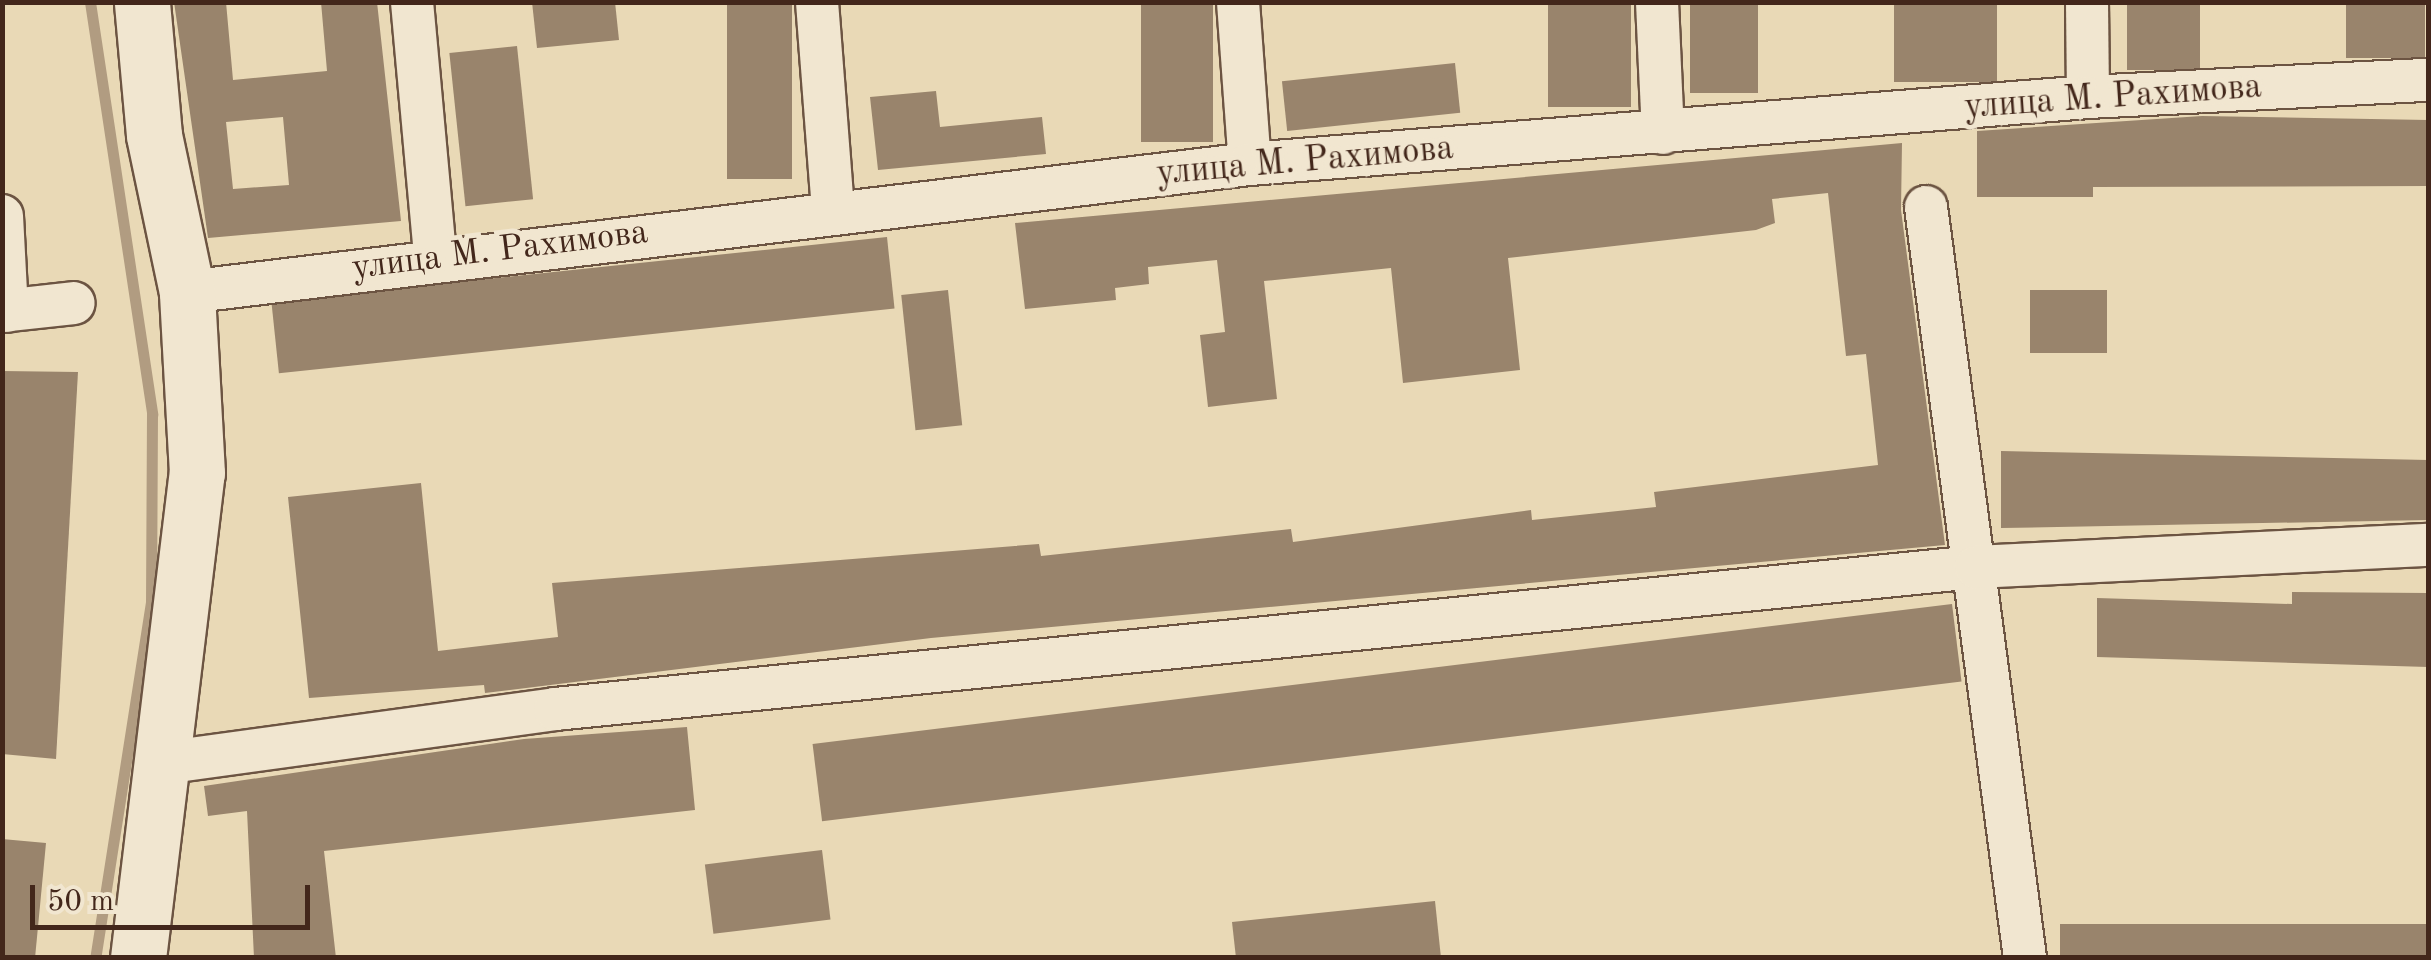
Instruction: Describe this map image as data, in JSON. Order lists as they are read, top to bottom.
{
  "streets": {
    "street": ["улица М. Рахимова"]
  },
  "scale_bar": "50 m"
}
